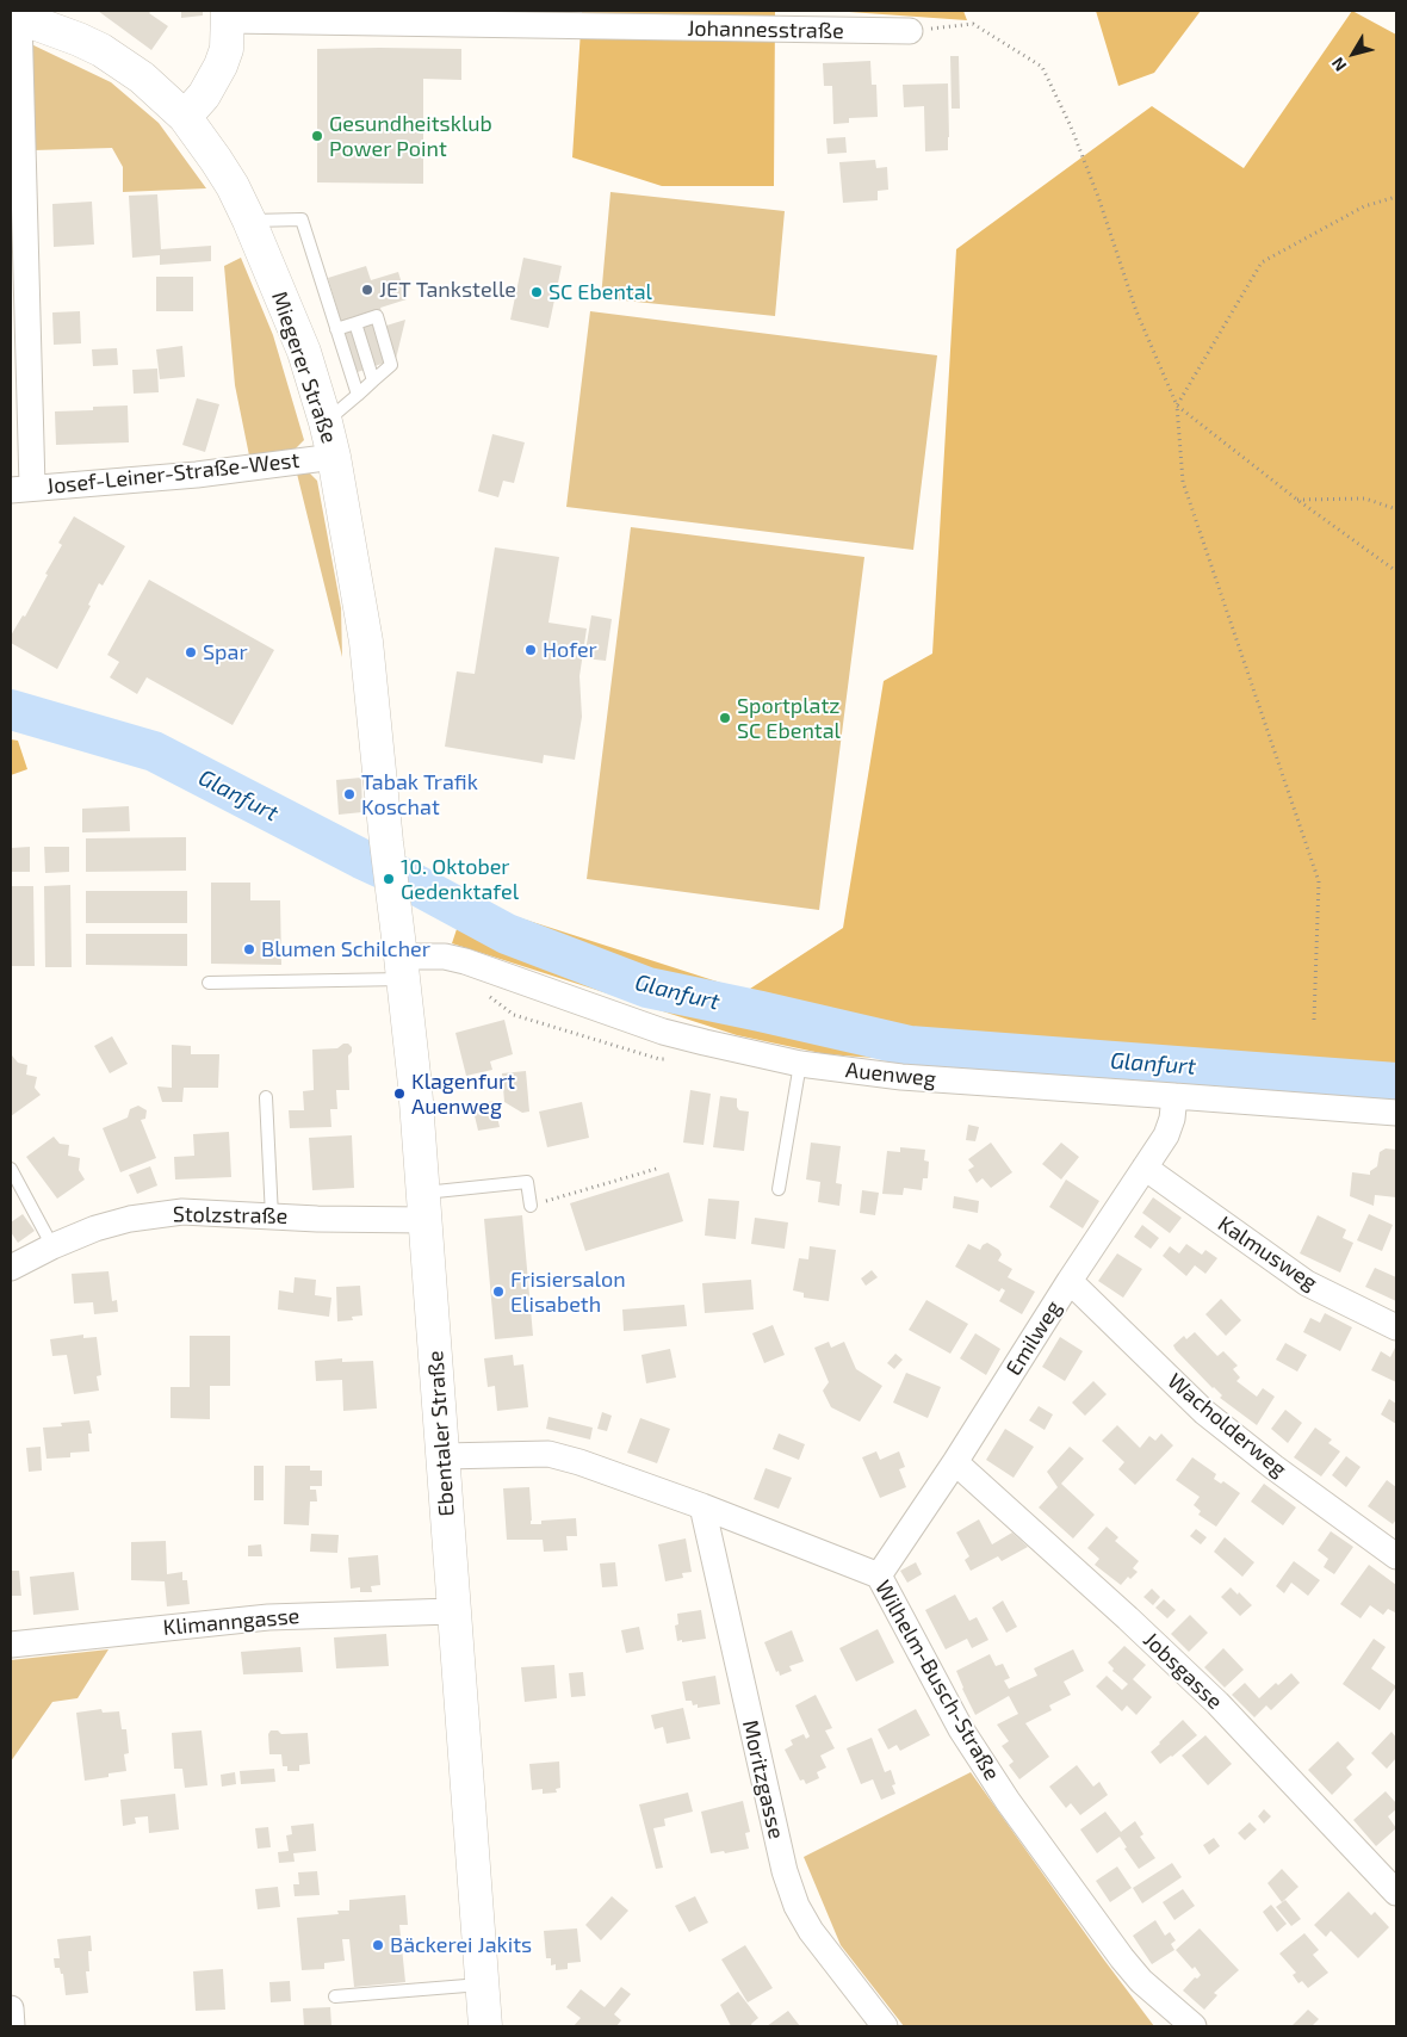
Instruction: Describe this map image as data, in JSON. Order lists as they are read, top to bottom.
{
  "streets": {
    "main road": ["Miegerer Straße", "Ebentaler Straße"],
    "street": [
      "Johannesstraße",
      "Josef-Leiner-Straße-West",
      "Auenweg",
      "Stolzstraße",
      "Kalmusweg",
      "Emilweg",
      "Wacholderweg",
      "Klimanngasse",
      "Jobsgasse",
      "Wilhelm-Busch-Straße",
      "Moritzgasse"
    ]
  },
  "crossings": [
    ["Miegerer Straße", "Josef-Leiner-Straße-West"],
    ["Miegerer Straße", "Ebentaler Straße"],
    ["Auenweg", "Emilweg"],
    ["Auenweg", "Ebentaler Straße"],
    ["Stolzstraße", "Ebentaler Straße"],
    ["Kalmusweg", "Emilweg"],
    ["Emilweg", "Wacholderweg"],
    ["Emilweg", "Jobsgasse"],
    ["Emilweg", "Wilhelm-Busch-Straße"],
    ["Ebentaler Straße", "Klimanngasse"],
    ["Ebentaler Straße", "Wilhelm-Busch-Straße"],
    ["Wilhelm-Busch-Straße", "Moritzgasse"]
  ],
  "water": ["Glanfurt"],
  "places": [
    "Gesundheitsklub Power Point",
    "JET Tankstelle",
    "SC Ebental",
    "Hofer",
    "Spar",
    "Sportplatz SC Ebental",
    "Tabak Trafik Koschat",
    "10. Oktober Gedenktafel",
    "Blumen Schilcher",
    "Klagenfurt Auenweg",
    "Frisiersalon Elisabeth",
    "Bäckerei Jakits"
  ],
  "north": "bottom left"
}
